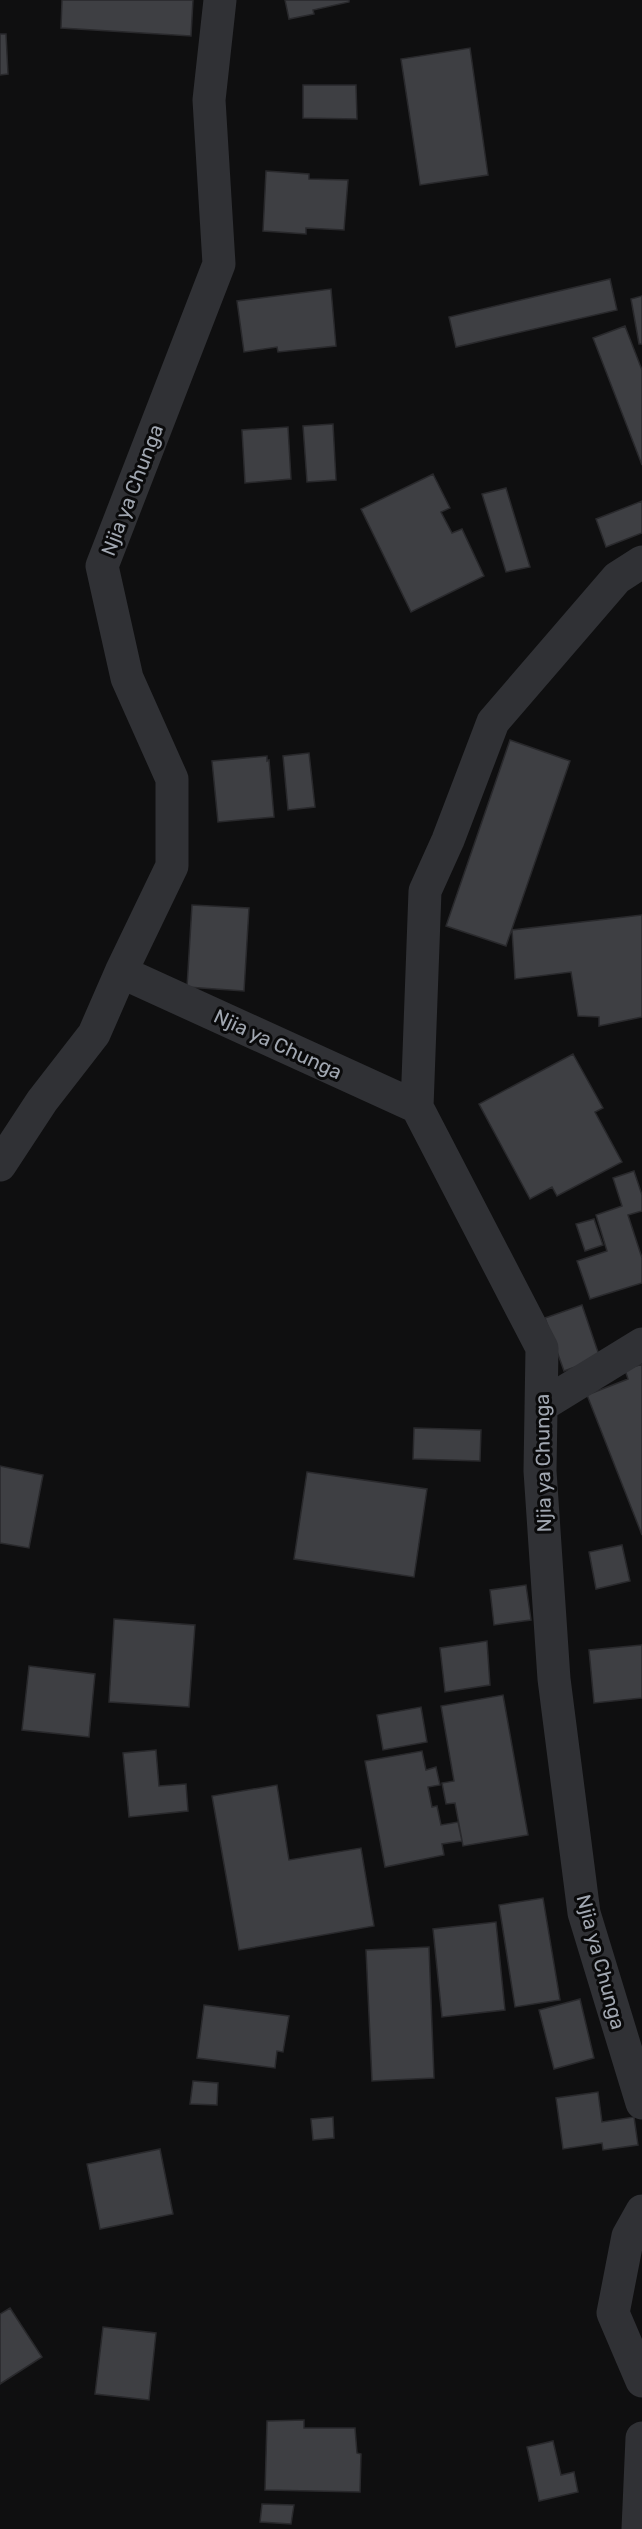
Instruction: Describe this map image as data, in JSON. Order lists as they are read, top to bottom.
{
  "streets": {
    "street": ["Njia ya Chunga"]
  }
}
